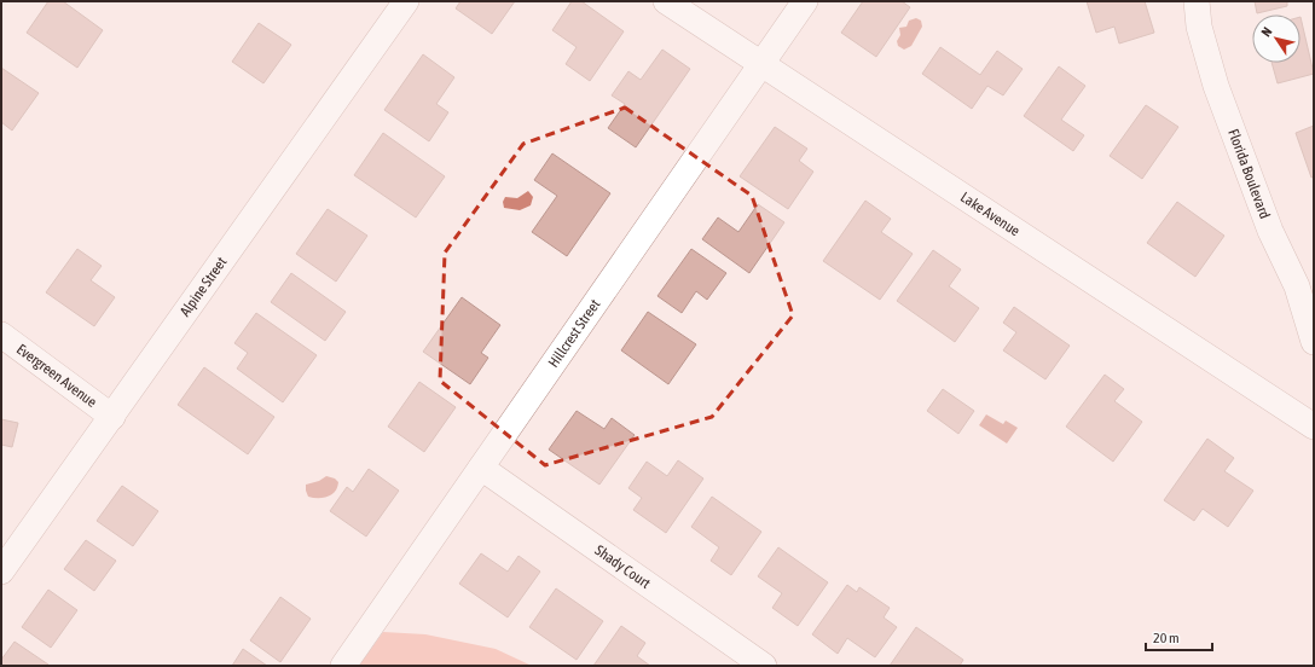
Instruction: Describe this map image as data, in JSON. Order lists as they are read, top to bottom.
{
  "streets": {
    "street": [
      "Florida Boulevard",
      "Lake Avenue",
      "Alpine Street",
      "Hillcrest Street",
      "Evergreen Avenue",
      "Shady Court"
    ]
  },
  "crossings": [
    ["Lake Avenue", "Hillcrest Street"],
    ["Alpine Street", "Evergreen Avenue"],
    ["Hillcrest Street", "Shady Court"]
  ],
  "scale_bar": "20 m",
  "north": "top left"
}
